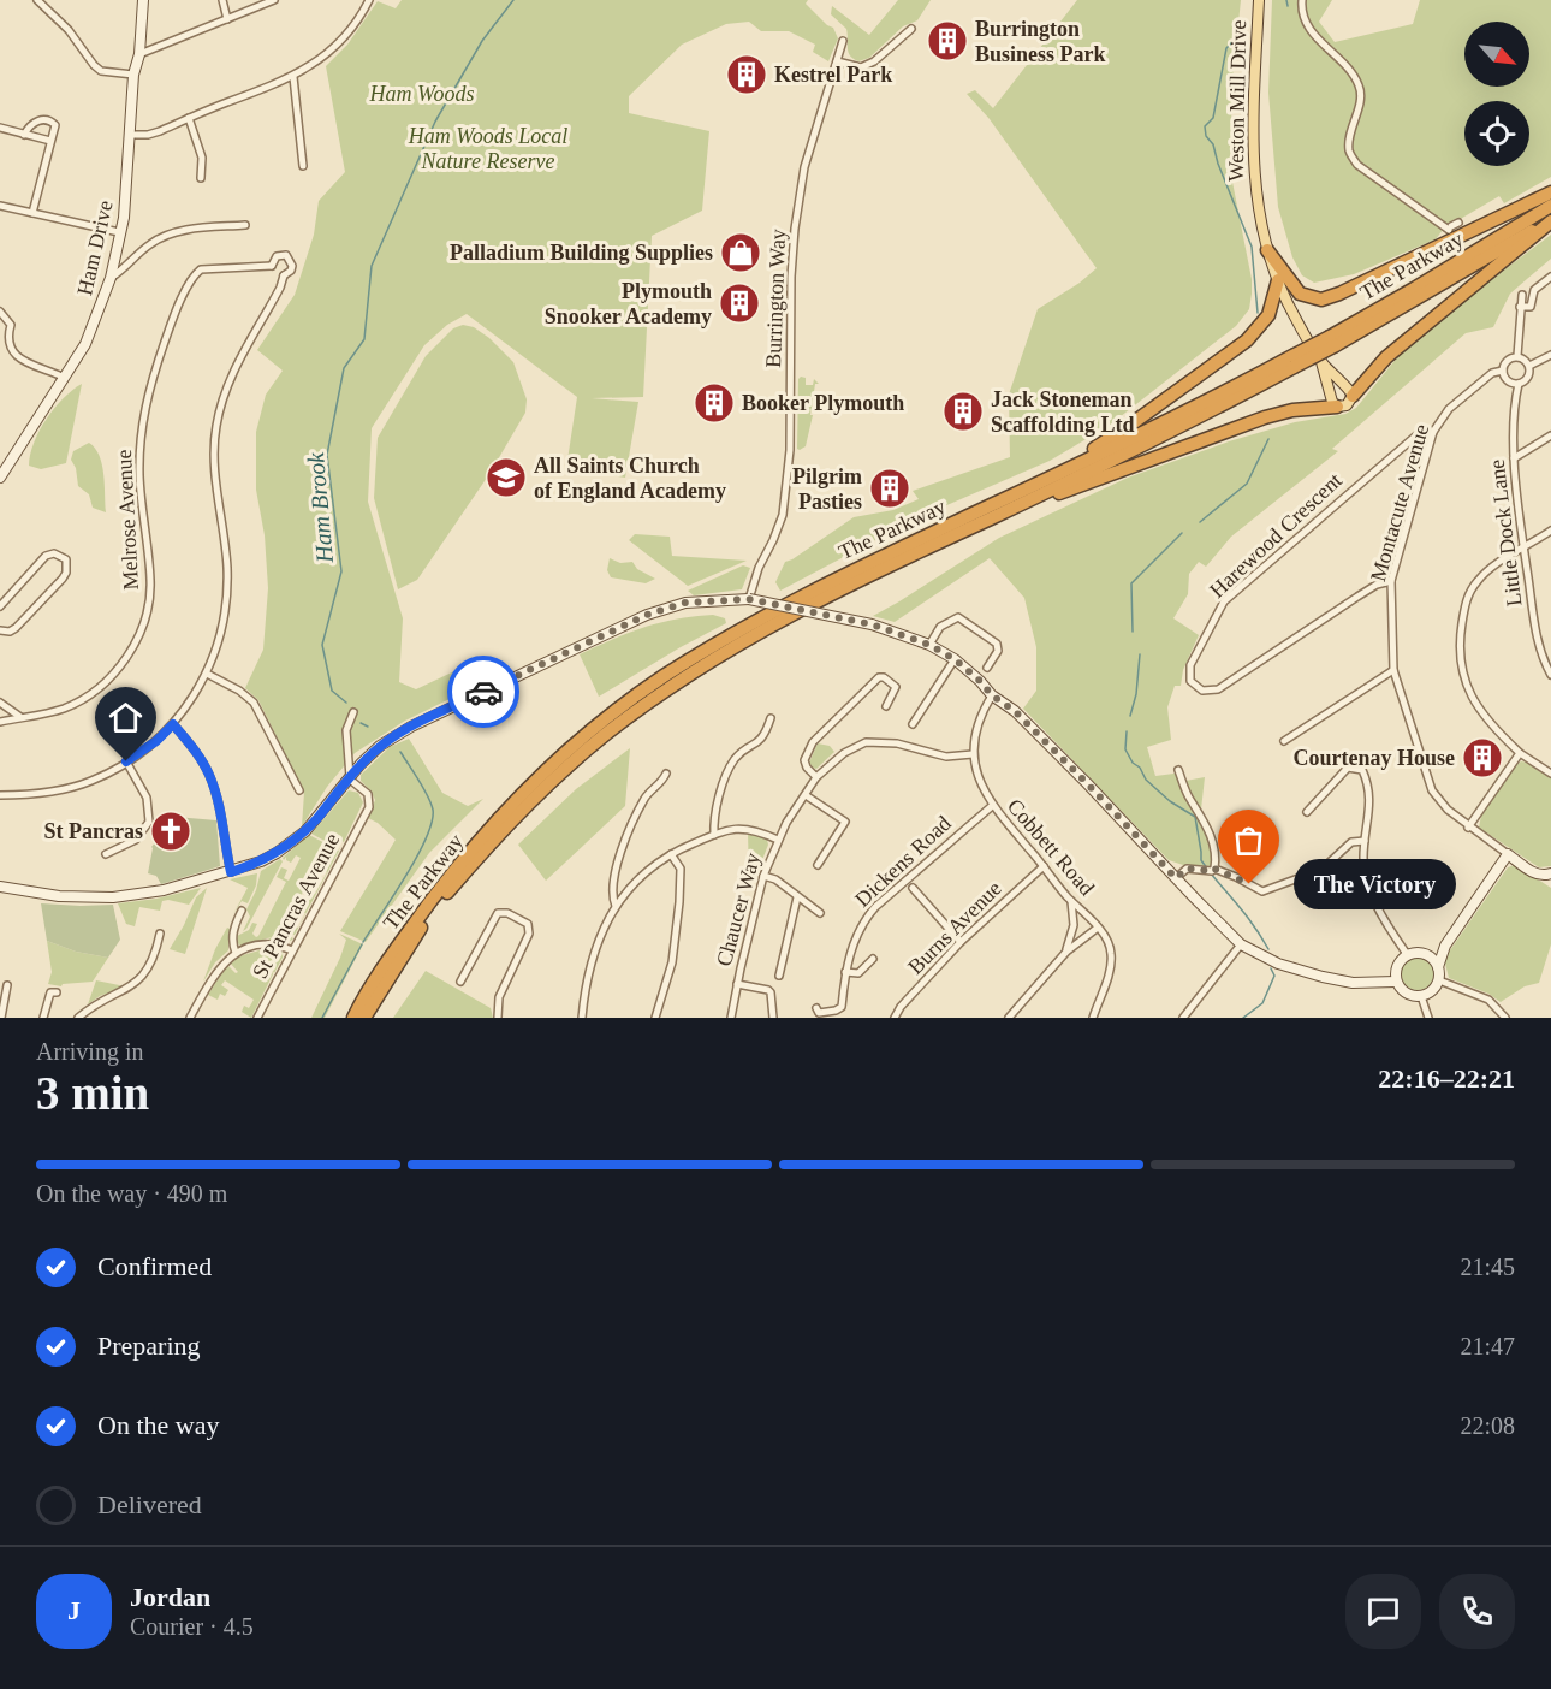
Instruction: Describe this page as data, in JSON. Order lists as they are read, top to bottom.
{
  "streets": {
    "highway": ["The Parkway"],
    "main road": ["Weston Mill Drive"],
    "street": [
      "Ham Drive",
      "Burrington Way",
      "Montacute Avenue",
      "Melrose Avenue",
      "Little Dock Lane",
      "Harewood Crescent",
      "Cobbett Road",
      "Dickens Road",
      "St Pancras Avenue",
      "Chaucer Way",
      "Burns Avenue"
    ]
  },
  "crossings": [
    ["Montacute Avenue", "Little Dock Lane"],
    ["Montacute Avenue", "Harewood Crescent"],
    ["Cobbett Road", "Dickens Road"],
    ["Cobbett Road", "Chaucer Way"],
    ["Cobbett Road", "Burns Avenue"]
  ],
  "water": ["Ham Brook"],
  "parks": ["Ham Woods", "Ham Woods Local Nature Reserve"],
  "places": {
    "building": [
      "Burrington Business Park",
      "Kestrel Park",
      "Plymouth Snooker Academy",
      "Booker Plymouth",
      "Jack Stoneman Scaffolding Ltd",
      "Pilgrim Pasties",
      "Courtenay House"
    ],
    "shop": ["Palladium Building Supplies"],
    "school or university": ["All Saints Church of England Academy"],
    "church": ["St Pancras"],
    "other": ["The Victory"]
  },
  "north": "bottom right",
  "page": {
    "bubble": "The Victory",
    "heading": ["3 min", "Arriving in", "22:16–22:21"],
    "panel": ["Jordan", "Courier · 4.5"],
    "bar": "On the way · 490 m",
    "list": [
      ["Confirmed", "21:45"],
      ["Preparing", "21:47"],
      ["On the way", "22:08"],
      "Delivered"
    ],
    "round": "J"
  }
}
